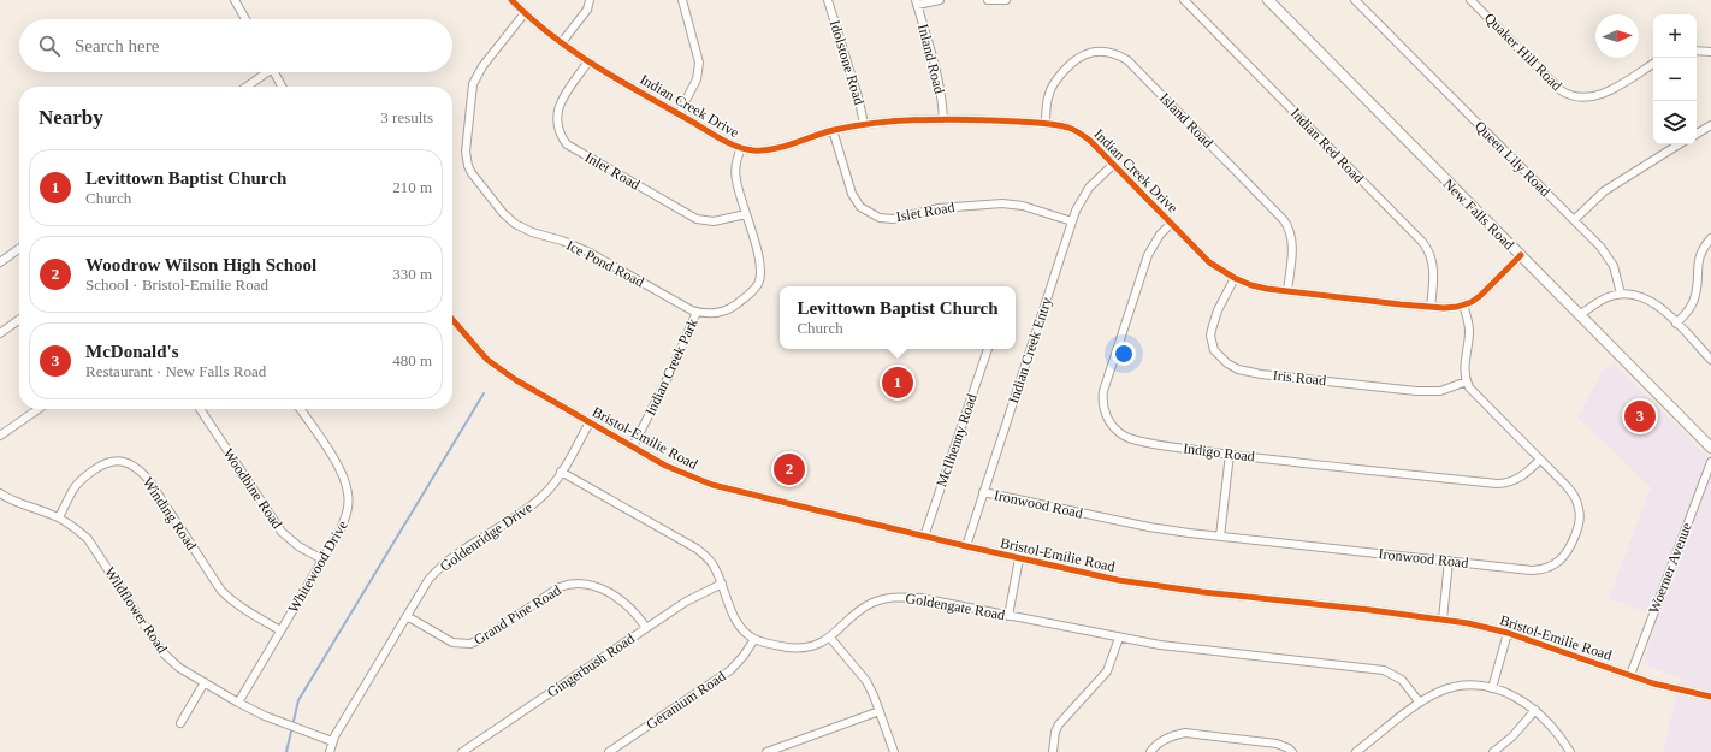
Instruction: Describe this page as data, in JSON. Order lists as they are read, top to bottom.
{
  "streets": {
    "main road": ["New Falls Road"],
    "street": [
      "Quaker Hill Road",
      "Inland Road",
      "Idolstone Road",
      "Indian Creek Drive",
      "Island Road",
      "Indian Red Road",
      "Queen Lily Road",
      "Inlet Road",
      "Islet Road",
      "Ice Pond Road",
      "Indian Creek Entry",
      "Indian Creek Park",
      "Iris Road",
      "Bristol-Emilie Road",
      "McIlhenny Road",
      "Indigo Road",
      "Woodbine Road",
      "Ironwood Road",
      "Winding Road",
      "Goldenridge Drive",
      "Whitewood Drive",
      "Woerner Avenue",
      "Goldengate Road",
      "Wildflower Road",
      "Grand Pine Road",
      "Gingerbush Road",
      "Geranium Road"
    ]
  },
  "crossings": [
    ["Inland Road", "Indian Creek Drive"],
    ["Idolstone Road", "Indian Creek Drive"],
    ["Indian Creek Drive", "Island Road"],
    ["Indian Creek Drive", "Indian Red Road"],
    ["Indian Creek Drive", "Inlet Road"],
    ["Indian Creek Drive", "Islet Road"],
    ["Indian Creek Drive", "New Falls Road"],
    ["Indian Creek Drive", "Ice Pond Road"],
    ["Indian Creek Drive", "Indian Creek Entry"],
    ["Indian Creek Drive", "Iris Road"],
    ["Indian Creek Drive", "Indigo Road"],
    ["Islet Road", "Indian Creek Entry"],
    ["Ice Pond Road", "Indian Creek Park"],
    ["Indian Creek Entry", "Bristol-Emilie Road"],
    ["Indian Creek Entry", "Ironwood Road"],
    ["Indian Creek Park", "Bristol-Emilie Road"],
    ["Iris Road", "Ironwood Road"],
    ["Bristol-Emilie Road", "McIlhenny Road"],
    ["Bristol-Emilie Road", "Goldenridge Drive"],
    ["Bristol-Emilie Road", "Woerner Avenue"],
    ["Indigo Road", "Ironwood Road"],
    ["Woodbine Road", "Whitewood Drive"],
    ["Winding Road", "Whitewood Drive"],
    ["Winding Road", "Wildflower Road"],
    ["Goldenridge Drive", "Goldengate Road"],
    ["Goldenridge Drive", "Wildflower Road"],
    ["Goldenridge Drive", "Grand Pine Road"],
    ["Whitewood Drive", "Wildflower Road"],
    ["Goldengate Road", "Gingerbush Road"],
    ["Goldengate Road", "Geranium Road"],
    ["Grand Pine Road", "Gingerbush Road"]
  ],
  "north": "right",
  "page": {
    "map_buttons": ["+", "−"],
    "search": "Search here",
    "heading": ["Nearby", "3 results"],
    "list": [
      {
        "mark": "1",
        "name": "Levittown Baptist Church",
        "note": "Church",
        "value": "210 m"
      },
      {
        "mark": "2",
        "name": "Woodrow Wilson High School",
        "note": "School · Bristol-Emilie Road",
        "value": "330 m"
      },
      {
        "mark": "3",
        "name": "McDonald's",
        "note": "Restaurant · New Falls Road",
        "value": "480 m"
      }
    ],
    "popup": ["Levittown Baptist Church", "Church"],
    "pins": ["1", "3", "2"]
  }
}
